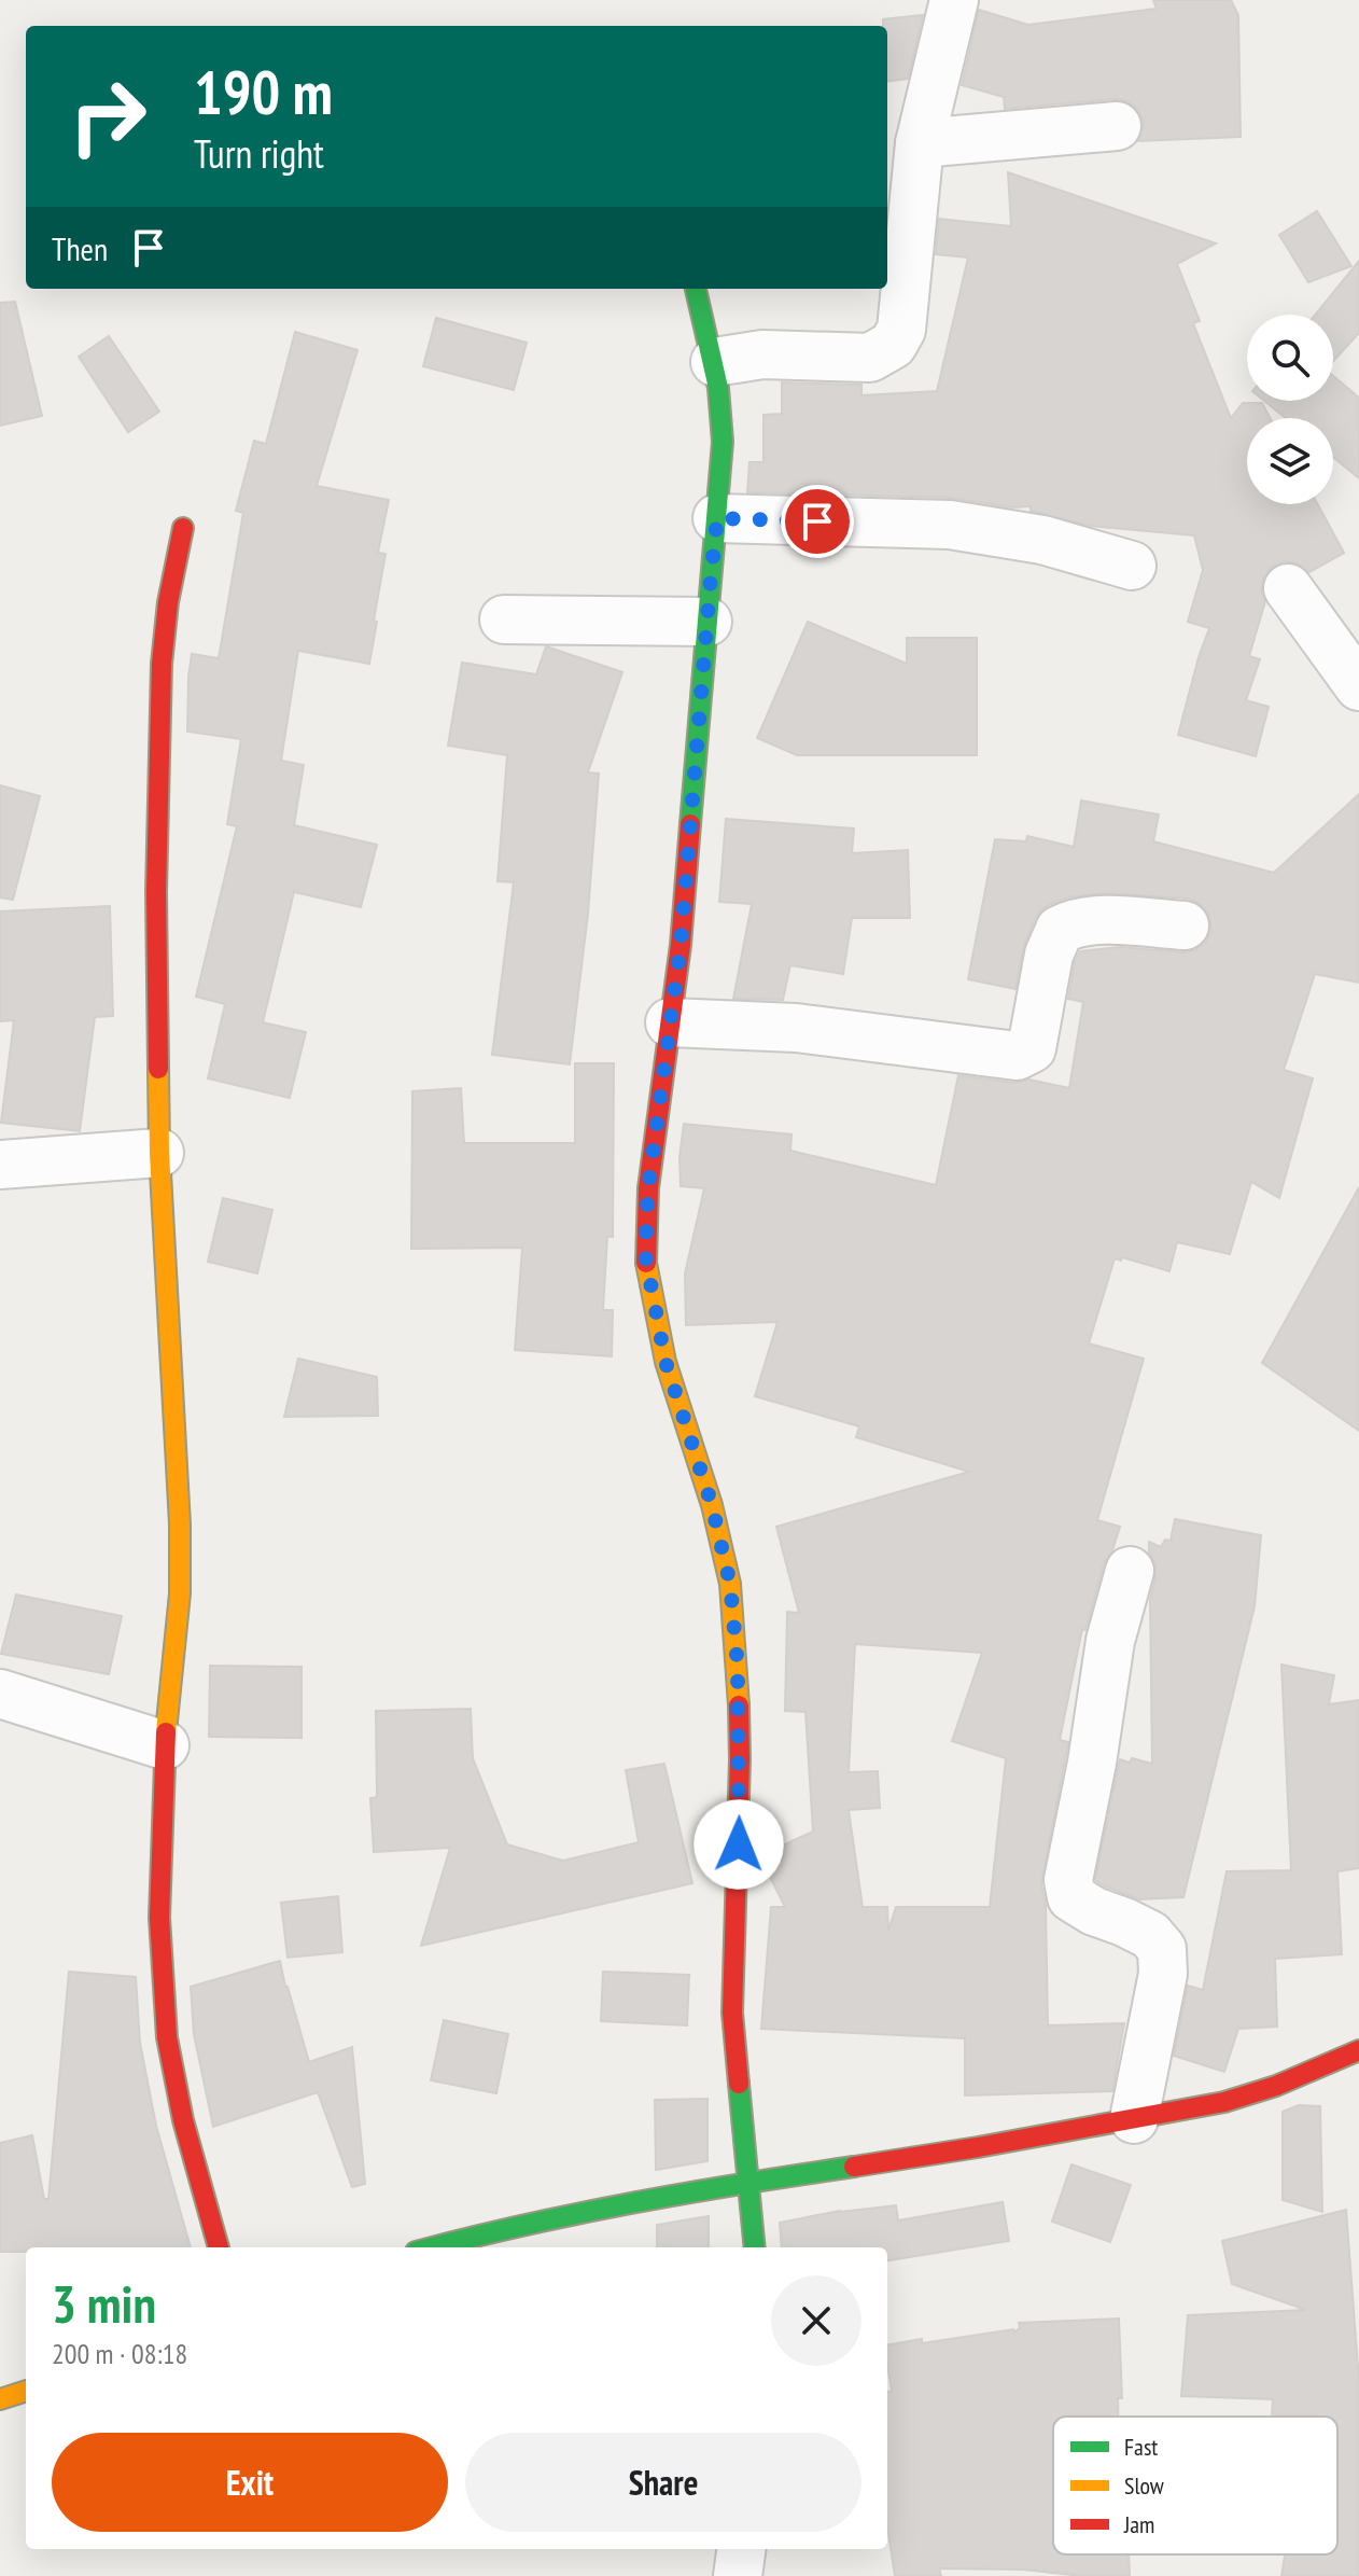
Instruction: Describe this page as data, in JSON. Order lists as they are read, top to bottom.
{
  "legend": ["Fast", "Slow", "Jam"],
  "page": {
    "turn": ["190 m", "Turn right"],
    "then": "Then",
    "heading": ["3 min", "200 m · 08:18"],
    "buttons": ["Exit", "Share"]
  }
}
